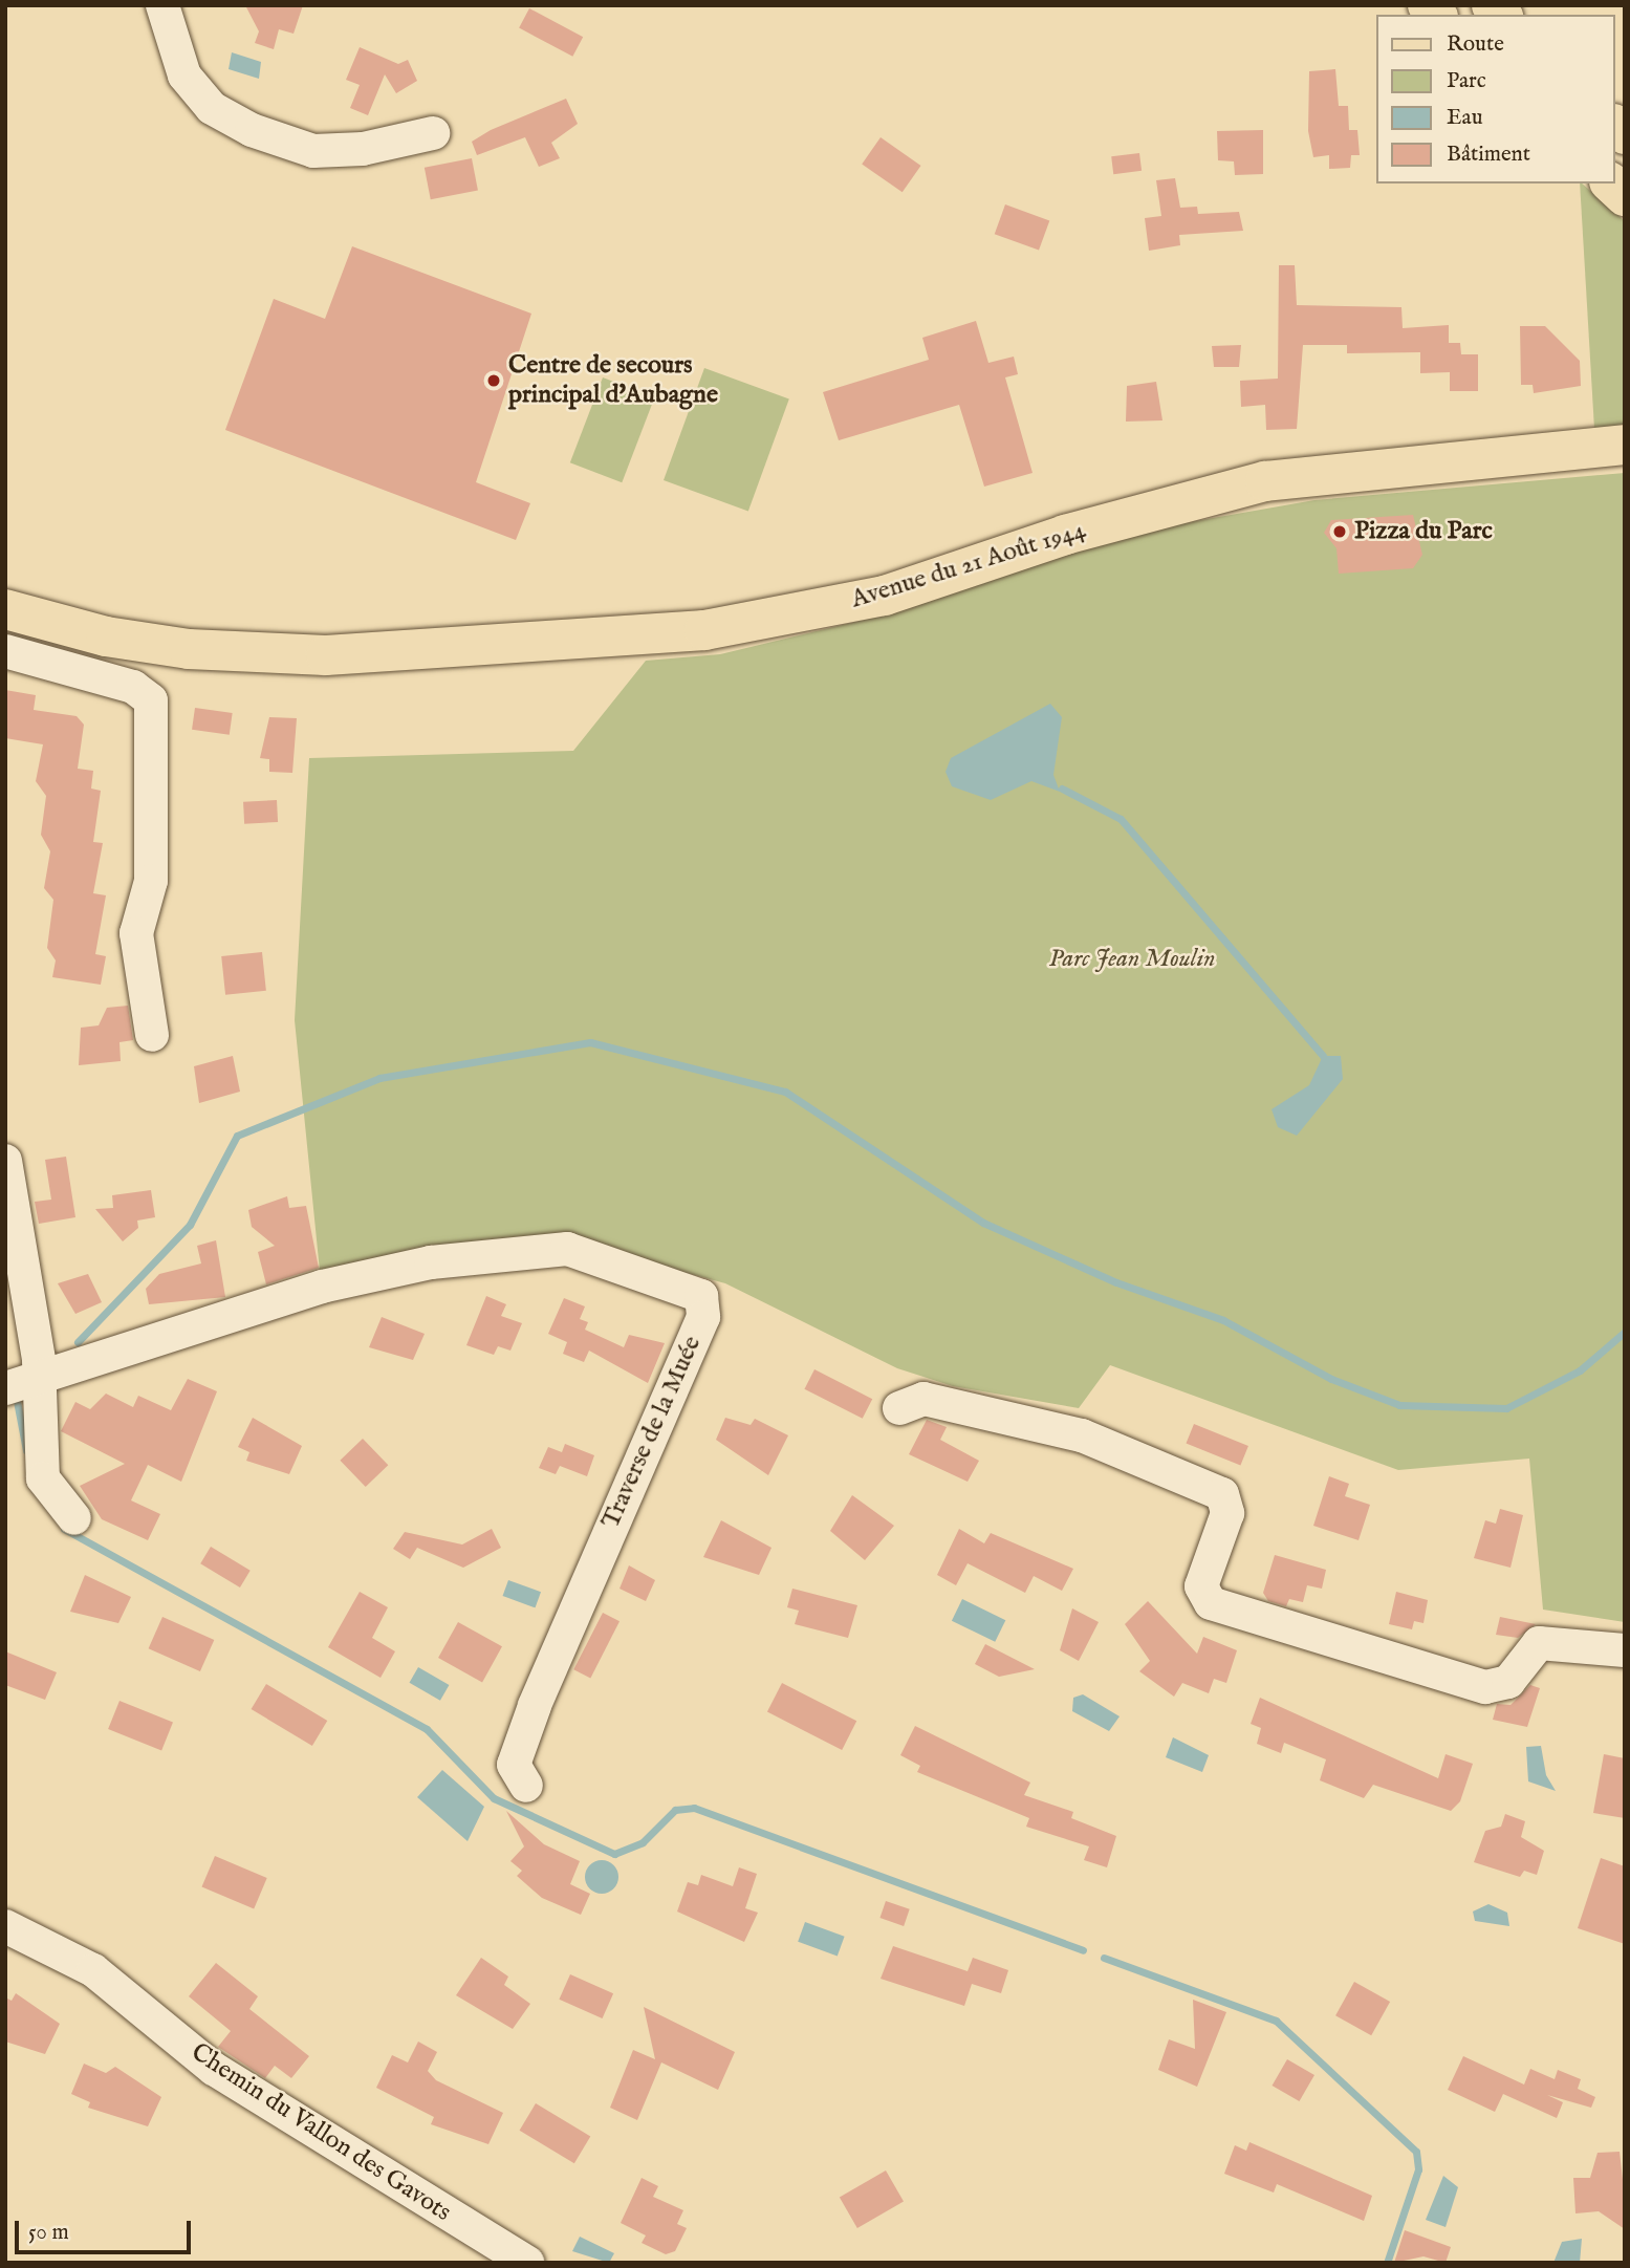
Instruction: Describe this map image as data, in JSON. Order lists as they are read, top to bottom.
{
  "streets": {
    "main road": ["Avenue du 21 Août 1944"],
    "street": ["Traverse de la Muée", "Chemin du Vallon des Gavots"]
  },
  "parks": ["Parc Jean Moulin"],
  "places": ["Centre de secours principal d'Aubagne", "Pizza du Parc"],
  "legend": [
    "Route",
    "Parc",
    "Eau",
    "Bâtiment"
  ],
  "scale_bar": "50 m"
}
